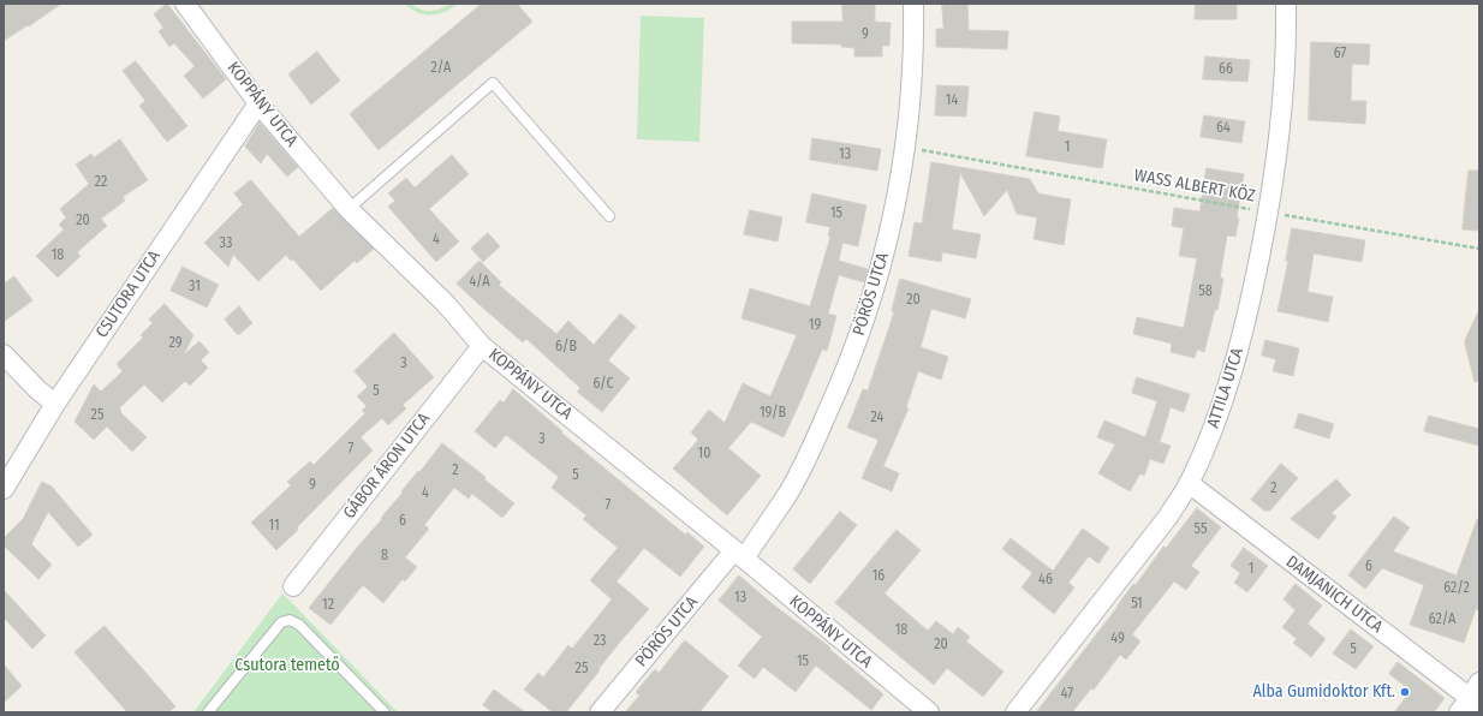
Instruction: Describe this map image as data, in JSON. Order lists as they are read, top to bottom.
{
  "streets": {
    "street": [
      "KOPPÁNY UTCA",
      "CSUTORA UTCA",
      "PÖRÖS UTCA",
      "ATTILA UTCA",
      "GÁBOR ÁRON UTCA",
      "DAMJANICH UTCA"
    ],
    "path": ["WASS ALBERT KÖZ"]
  },
  "crossings": [
    ["KOPPÁNY UTCA", "CSUTORA UTCA"],
    ["KOPPÁNY UTCA", "PÖRÖS UTCA"],
    ["KOPPÁNY UTCA", "GÁBOR ÁRON UTCA"],
    ["WASS ALBERT KÖZ", "PÖRÖS UTCA"],
    ["WASS ALBERT KÖZ", "ATTILA UTCA"],
    ["ATTILA UTCA", "DAMJANICH UTCA"]
  ],
  "parks": ["Csutora temető"],
  "places": ["Alba Gumidoktor Kft."],
  "house_numbers": [
    "9",
    "67",
    "2/A",
    "66",
    "14",
    "64",
    "1",
    "13",
    "22",
    "15",
    "20",
    "4",
    "33",
    "18",
    "4/A",
    "31",
    "58",
    "20",
    "19",
    "29",
    "6/B",
    "3",
    "6/C",
    "5",
    "19/B",
    "25",
    "24",
    "3",
    "7",
    "10",
    "2",
    "5",
    "9",
    "2",
    "4",
    "7",
    "6",
    "11",
    "55",
    "8",
    "6",
    "1",
    "16",
    "46",
    "62/2",
    "13",
    "51",
    "12",
    "62/A",
    "18",
    "49",
    "23",
    "20",
    "5",
    "15",
    "25",
    "47"
  ]
}
